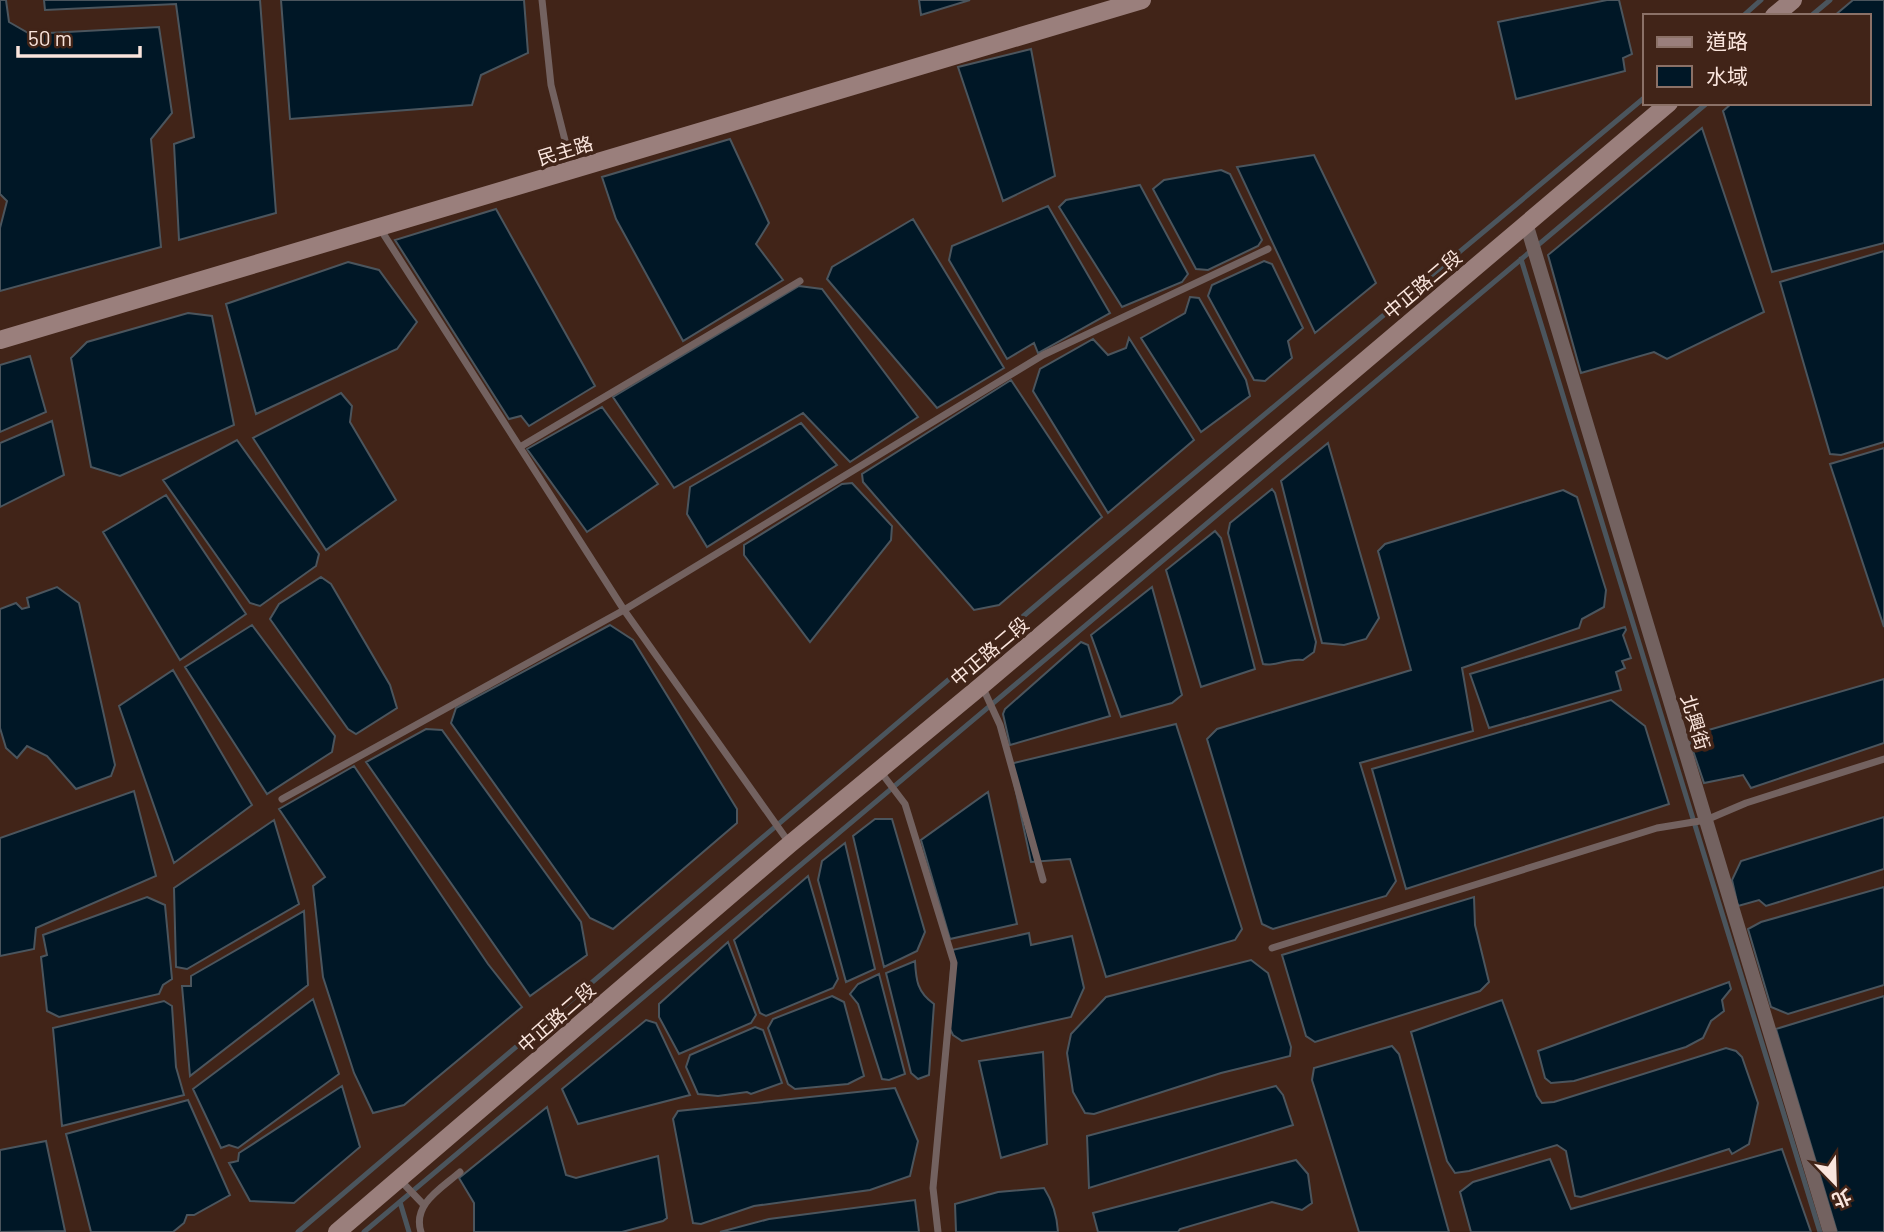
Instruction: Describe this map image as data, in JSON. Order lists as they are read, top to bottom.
{
  "streets": {
    "main road": ["民主路", "中正路二段"],
    "street": ["北興街"]
  },
  "crossings": [
    ["中正路二段", "北興街"]
  ],
  "legend": ["道路", "水域"],
  "scale_bar": "50 m",
  "north": "bottom right"
}
